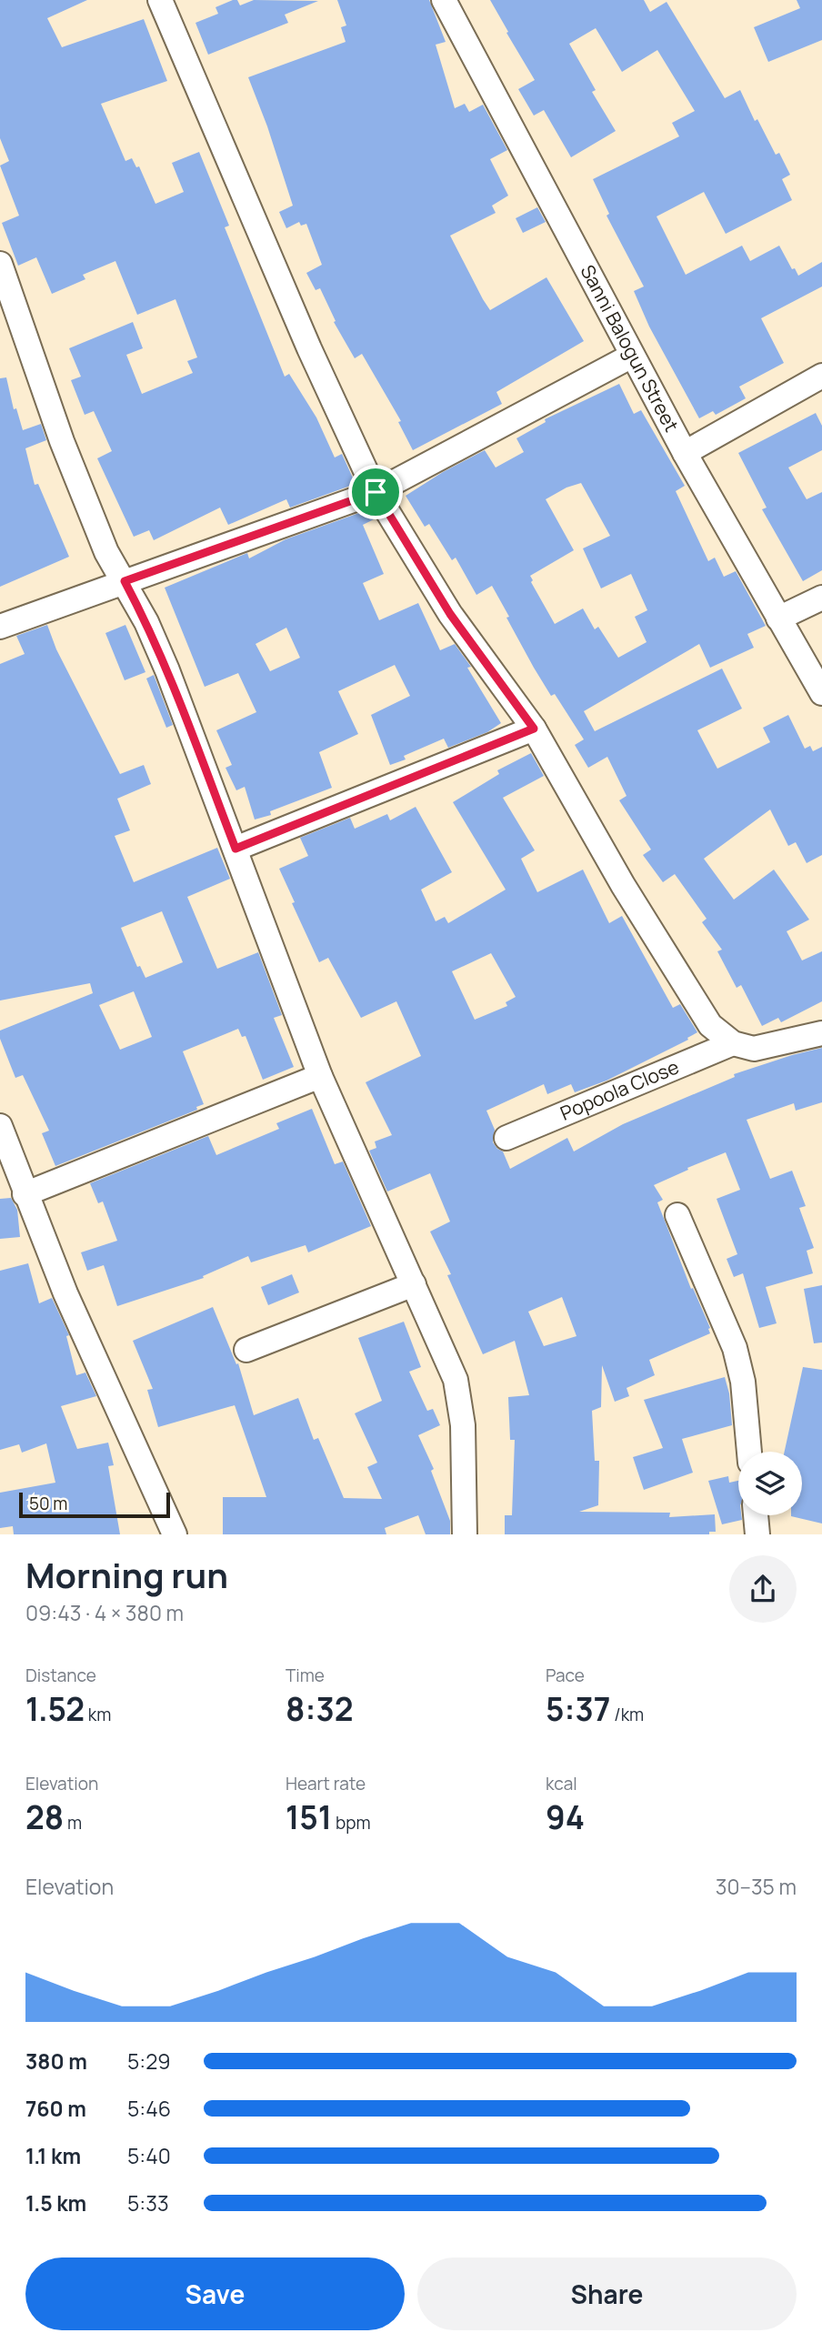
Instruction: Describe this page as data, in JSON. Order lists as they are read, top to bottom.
{
  "streets": {
    "street": ["Sanni Balogun Street", "Popoola Close"]
  },
  "scale_bar": "50 m",
  "page": {
    "scale": "50 m",
    "heading": ["Morning run", "09:43 · 4 × 380 m"],
    "stats": [
      ["Distance", "1.52 km"],
      ["Time", "8:32"],
      ["Pace", "5:37 /km"],
      ["Elevation", "28 m"],
      ["Heart rate", "151 bpm"],
      ["kcal", "94"]
    ],
    "chart": ["Elevation", "30–35 m"],
    "list": [
      {
        "name": "380 m",
        "note": "5:29"
      },
      {
        "name": "760 m",
        "note": "5:46"
      },
      {
        "name": "1.1 km",
        "note": "5:40"
      },
      {
        "name": "1.5 km",
        "note": "5:33"
      }
    ],
    "buttons": ["Save", "Share"]
  }
}
